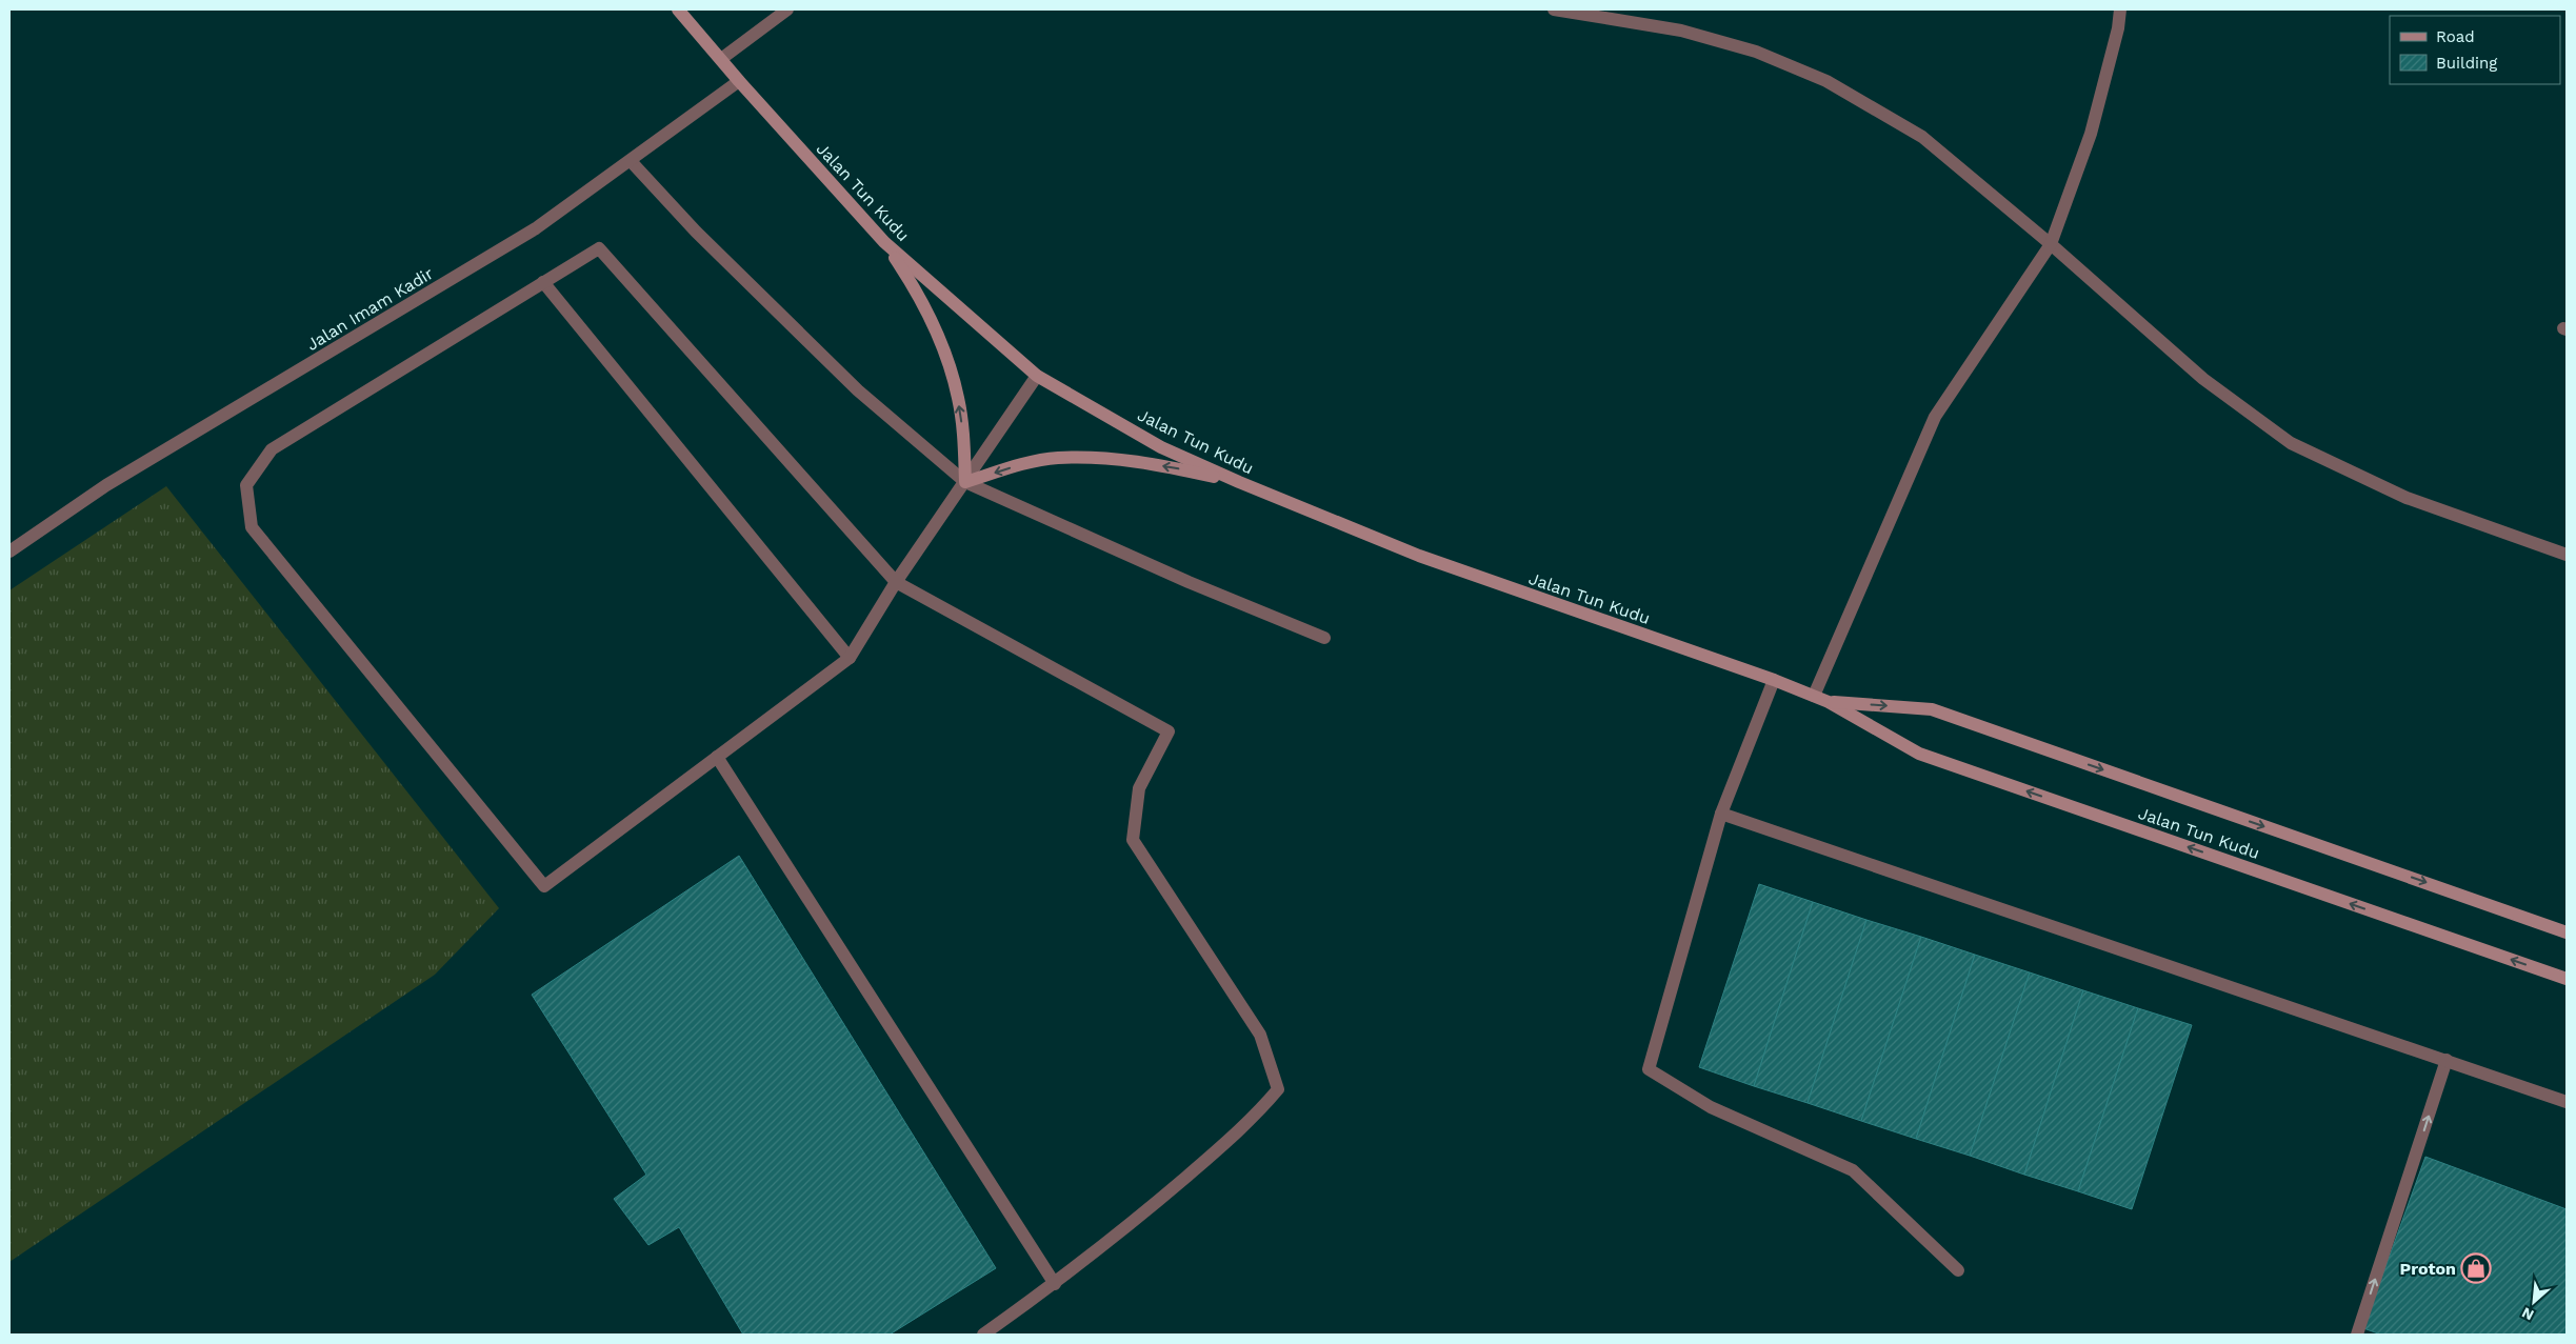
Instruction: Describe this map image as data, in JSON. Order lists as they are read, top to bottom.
{
  "streets": {
    "main road": ["Jalan Tun Kudu"],
    "street": ["Jalan Imam Kadir"]
  },
  "crossings": [
    ["Jalan Tun Kudu", "Jalan Imam Kadir"]
  ],
  "places": {
    "shop": ["Proton"]
  },
  "legend": ["Road", "Building"],
  "north": "bottom left"
}
